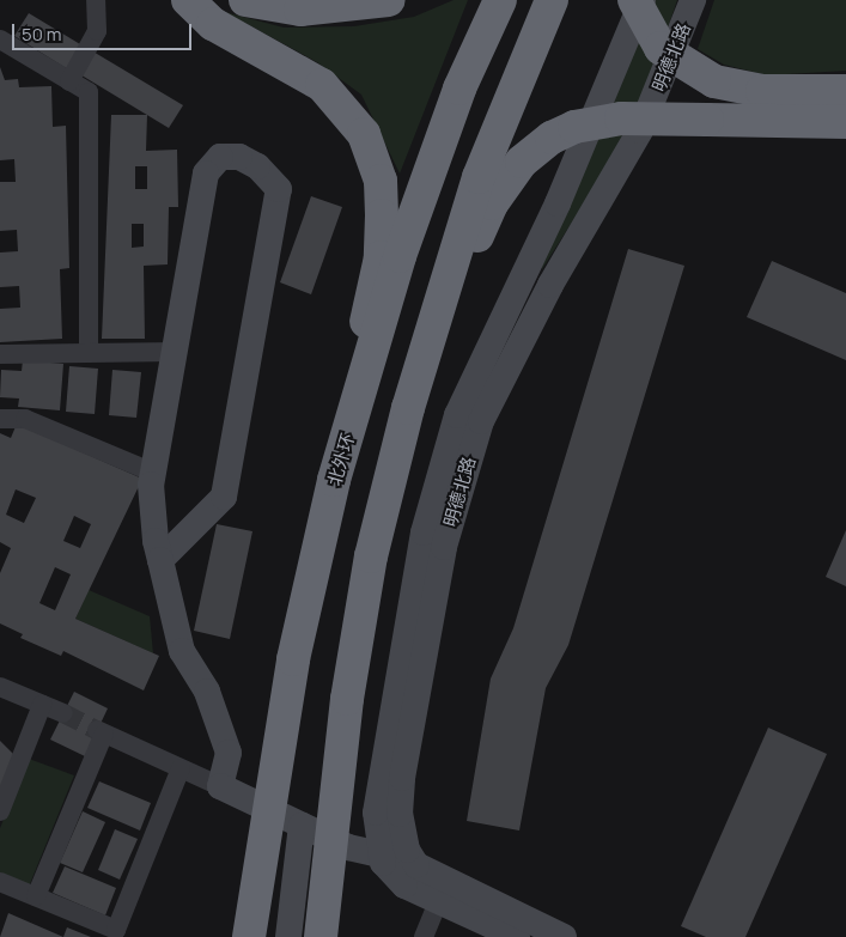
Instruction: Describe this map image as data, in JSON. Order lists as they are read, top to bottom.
{
  "streets": {
    "highway": ["北外环"],
    "main road": ["明德北路"]
  },
  "scale_bar": "50 m"
}
